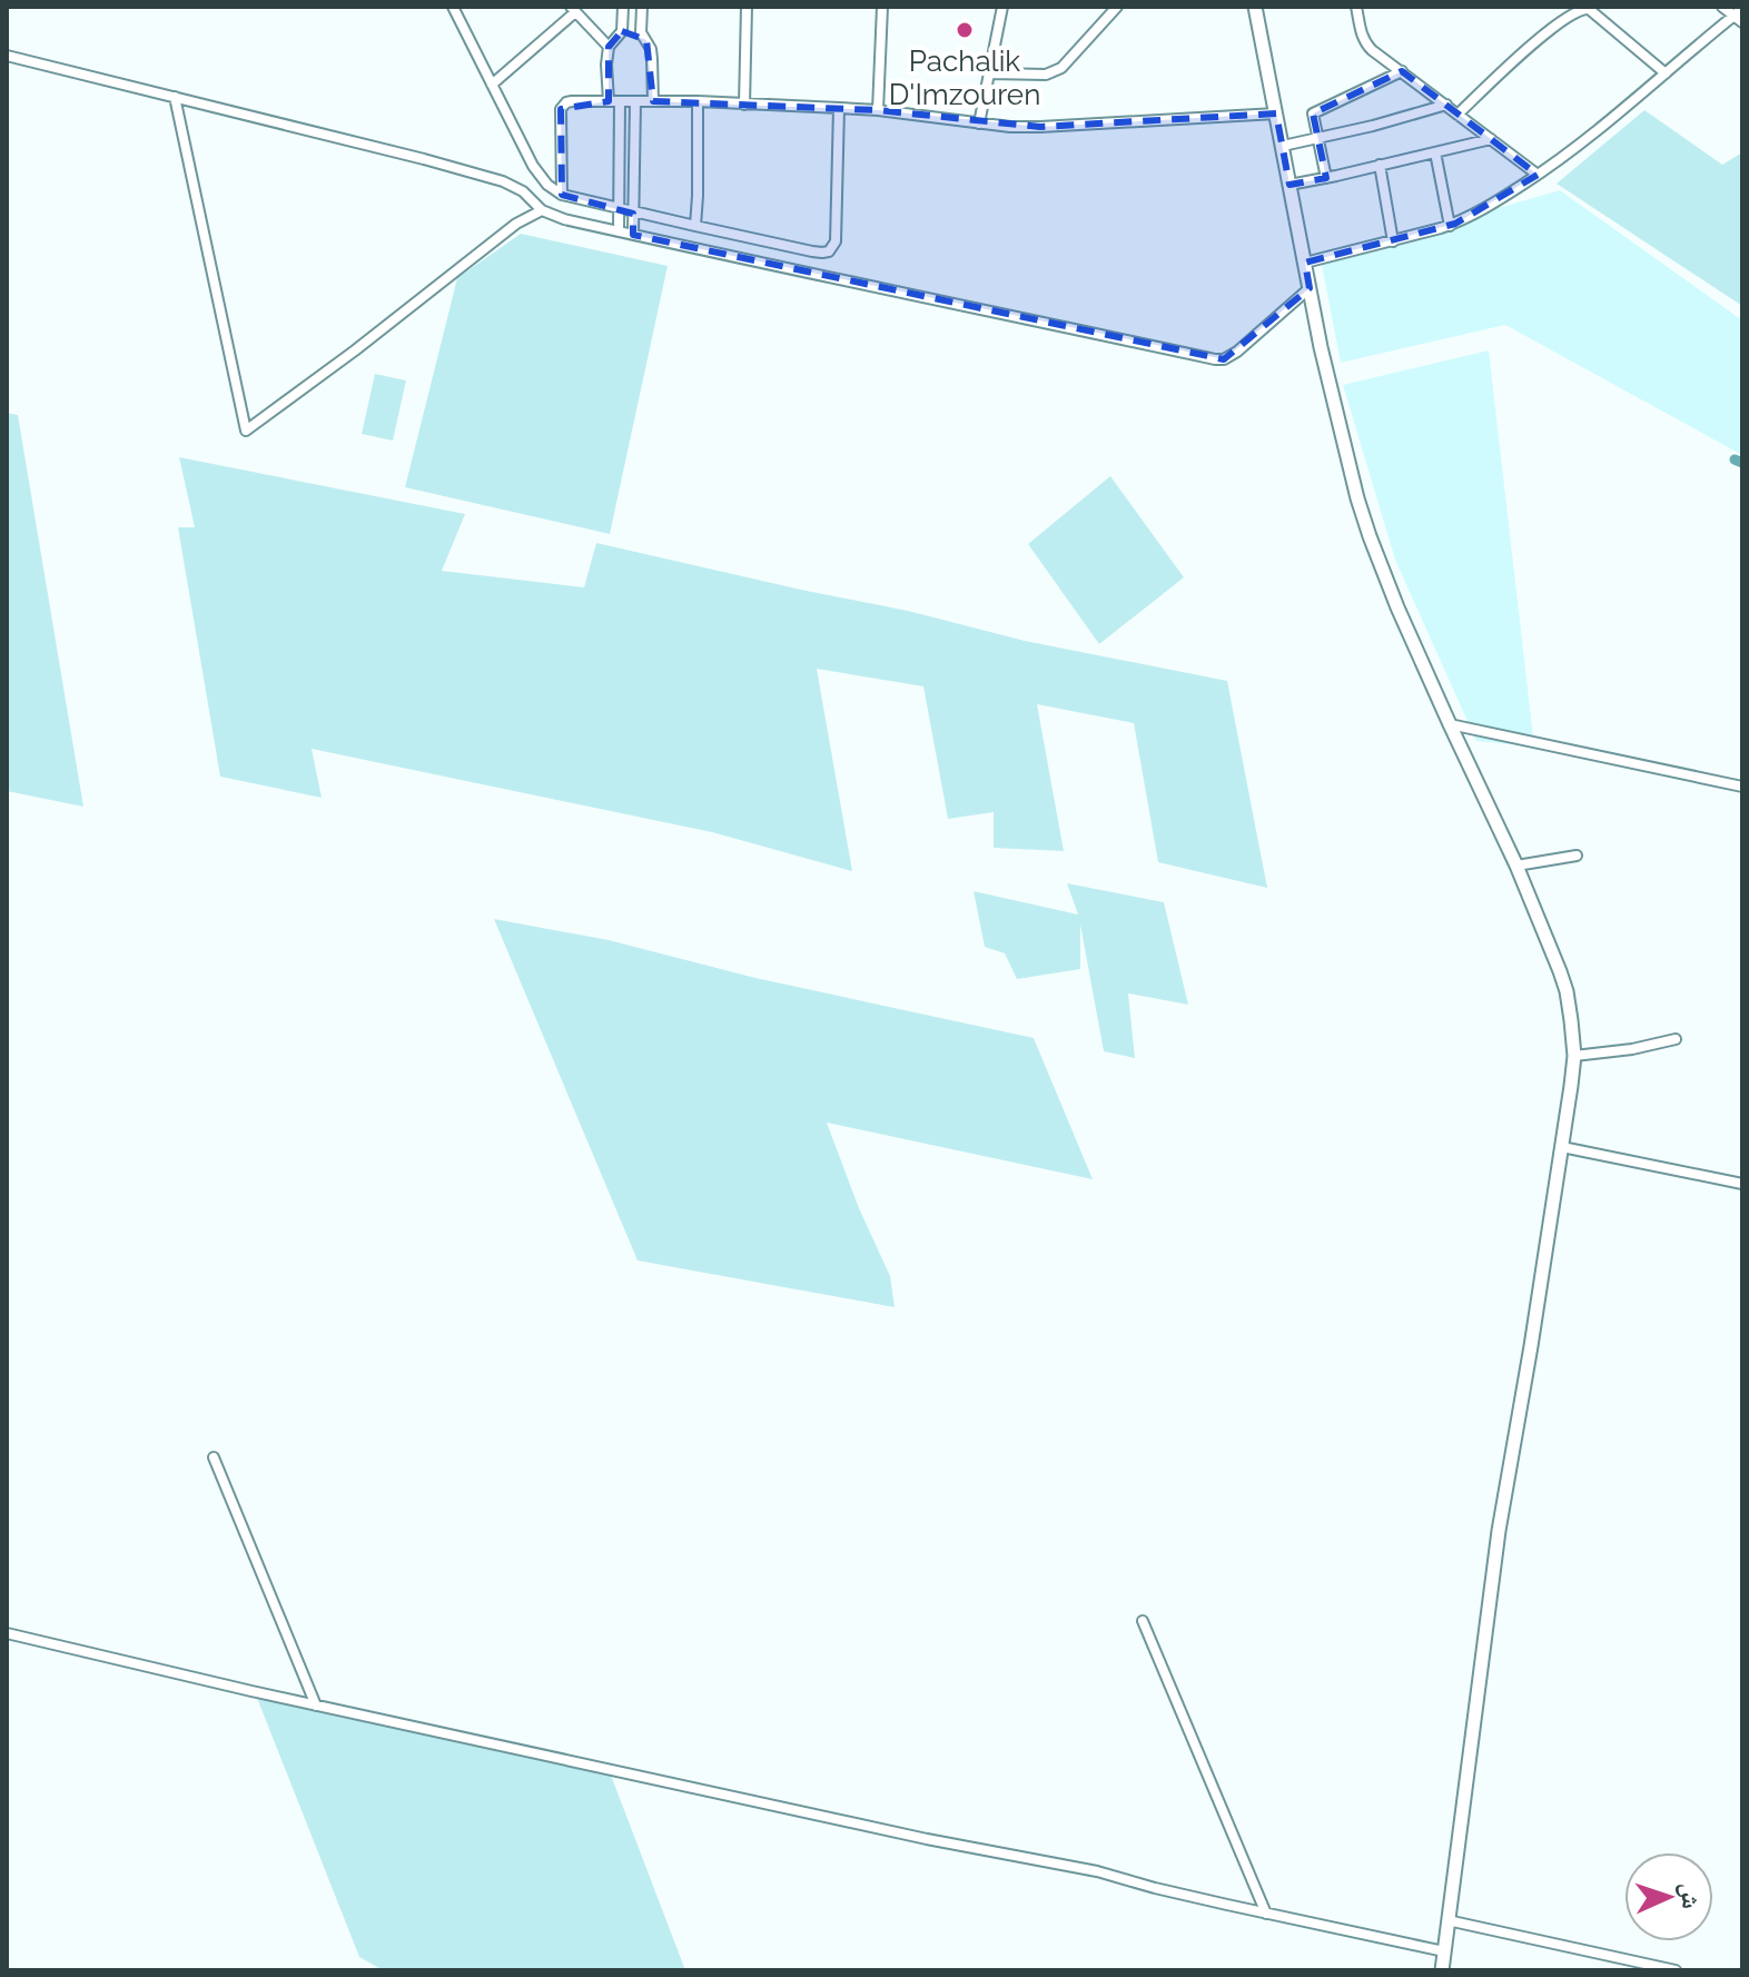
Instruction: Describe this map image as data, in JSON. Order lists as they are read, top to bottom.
{
  "places": ["Pachalik D'Imzouren"],
  "north": "right"
}
